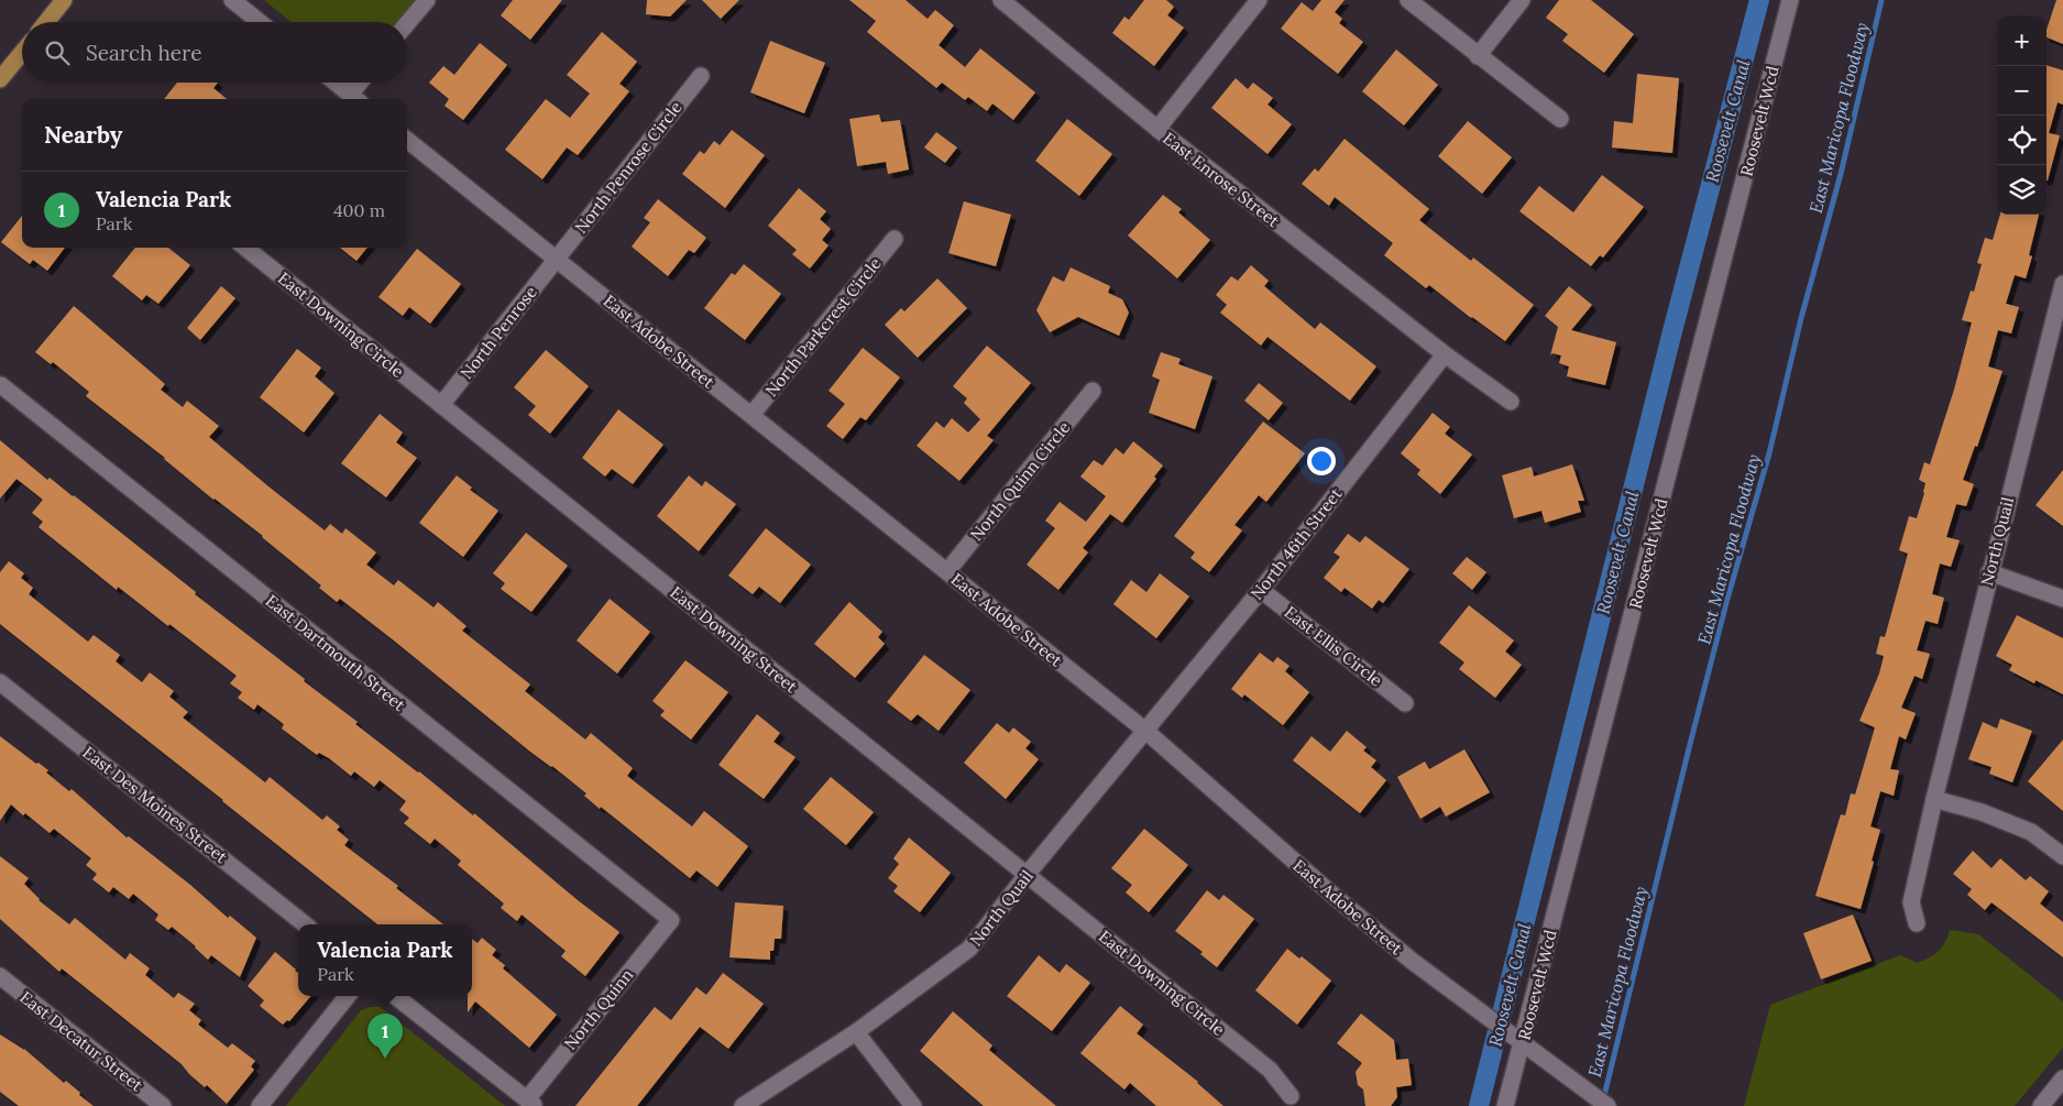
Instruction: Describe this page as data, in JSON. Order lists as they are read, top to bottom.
{
  "streets": {
    "street": [
      "Roosevelt Wcd",
      "North Penrose Circle",
      "East Enrose Street",
      "East Downing Circle",
      "North Parkcrest Circle",
      "North Penrose",
      "East Adobe Street",
      "North Quinn Circle",
      "North Quail",
      "North 46th Street",
      "East Downing Street",
      "East Ellis Circle",
      "East Dartmouth Street",
      "East Des Moines Street",
      "North Quinn",
      "East Decatur Street"
    ]
  },
  "crossings": [
    ["Roosevelt Wcd", "East Adobe Street"],
    ["North Penrose Circle", "North Penrose"],
    ["North Penrose Circle", "East Adobe Street"],
    ["East Enrose Street", "North 46th Street"],
    ["East Downing Circle", "North Penrose"],
    ["East Downing Circle", "North Quail"],
    ["East Downing Circle", "East Downing Street"],
    ["North Parkcrest Circle", "East Adobe Street"],
    ["North Penrose", "East Adobe Street"],
    ["North Penrose", "East Downing Street"],
    ["East Adobe Street", "North Quinn Circle"],
    ["East Adobe Street", "North Quail"],
    ["East Adobe Street", "North 46th Street"],
    ["North Quail", "North 46th Street"],
    ["North Quail", "East Downing Street"],
    ["North 46th Street", "East Ellis Circle"],
    ["East Dartmouth Street", "North Quinn"]
  ],
  "water": ["East Maricopa Floodway", "Roosevelt Canal"],
  "page": {
    "map_buttons": ["+", "−"],
    "search": "Search here",
    "heading": "Nearby",
    "list": [
      {
        "mark": "1",
        "name": "Valencia Park",
        "note": "Park",
        "value": "400 m"
      }
    ],
    "popup": ["Valencia Park", "Park"],
    "pins": "1"
  }
}
